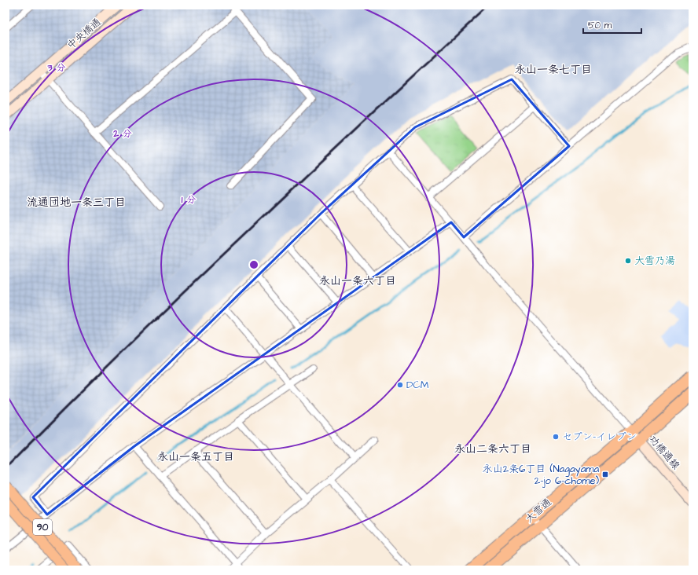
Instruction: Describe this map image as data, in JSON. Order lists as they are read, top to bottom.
{
  "streets": {
    "highway": ["大雪通"],
    "main road": ["中央橋通", "功橋通線", "90"]
  },
  "crossings": [
    ["功橋通線", "大雪通"]
  ],
  "districts": [
    "永山一条七丁目",
    "流通団地一条三丁目",
    "永山一条六丁目",
    "永山二条六丁目",
    "永山一条五丁目"
  ],
  "places": {
    "other": ["大雪乃湯", "DCM", "セブン-イレブン"],
    "transit": ["永山2条6丁目 (Nagayama 2-jo 6-chome)"]
  },
  "scale_bar": "50 m",
  "rings": ["3 分", "2 分", "1 分"]
}
